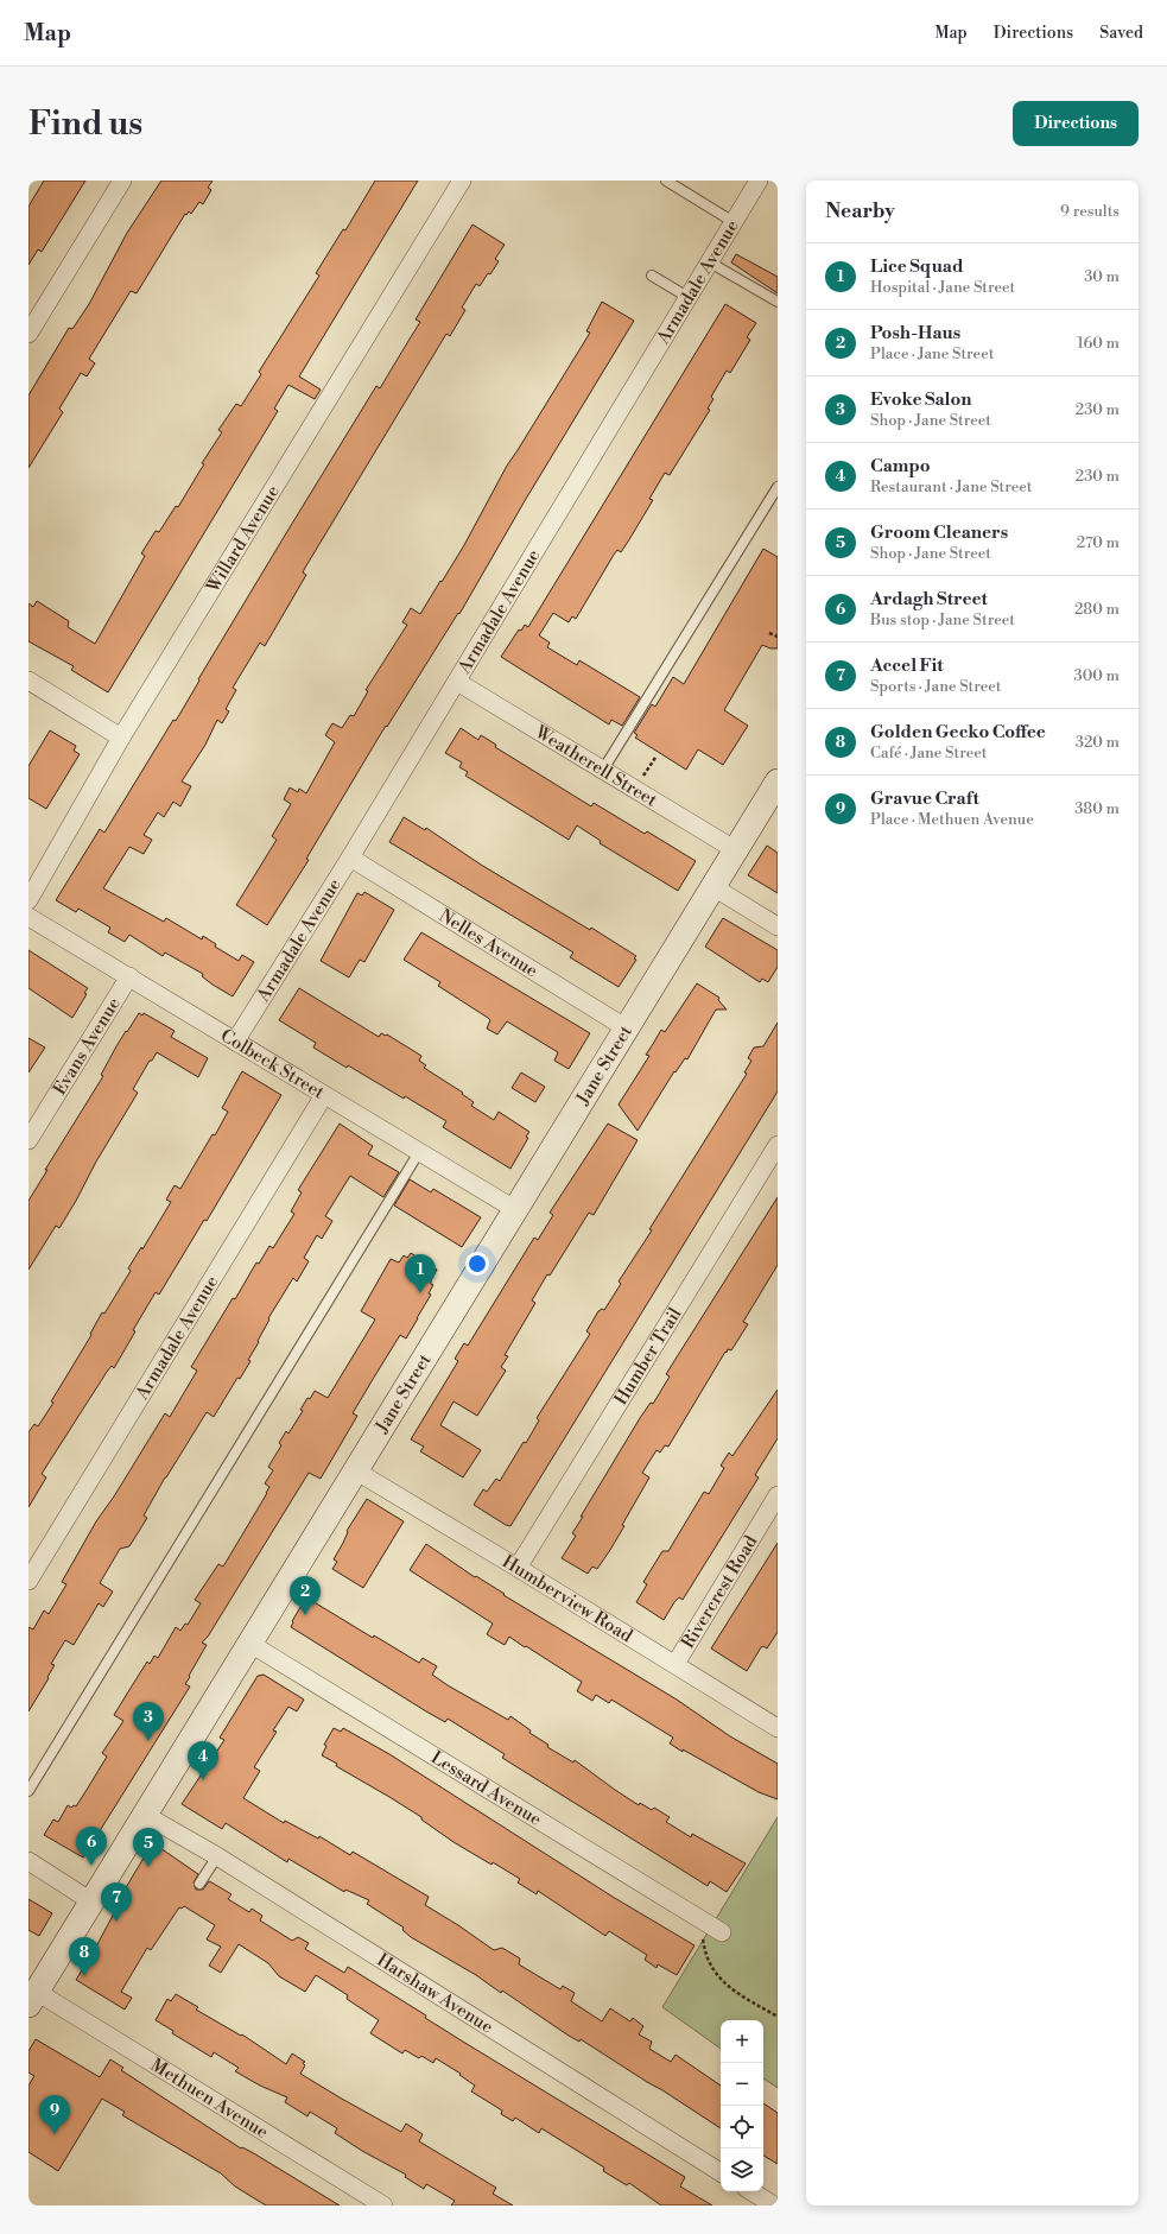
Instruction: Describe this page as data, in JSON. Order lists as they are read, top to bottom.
{
  "streets": {
    "main road": ["Jane Street"],
    "street": [
      "Armadale Avenue",
      "Willard Avenue",
      "Weatherell Street",
      "Nelles Avenue",
      "Evans Avenue",
      "Colbeck Street",
      "Humber Trail",
      "Rivercrest Road",
      "Humberview Road",
      "Lessard Avenue",
      "Harshaw Avenue",
      "Methuen Avenue"
    ]
  },
  "crossings": [
    ["Armadale Avenue", "Weatherell Street"],
    ["Armadale Avenue", "Nelles Avenue"],
    ["Armadale Avenue", "Colbeck Street"],
    ["Weatherell Street", "Jane Street"],
    ["Nelles Avenue", "Jane Street"],
    ["Evans Avenue", "Colbeck Street"],
    ["Colbeck Street", "Jane Street"],
    ["Jane Street", "Humberview Road"],
    ["Jane Street", "Lessard Avenue"],
    ["Jane Street", "Harshaw Avenue"],
    ["Jane Street", "Methuen Avenue"],
    ["Humber Trail", "Humberview Road"],
    ["Rivercrest Road", "Humberview Road"]
  ],
  "page": {
    "header": "Map",
    "nav": ["Map", "Directions", "Saved"],
    "buttons": "Directions",
    "title": "Find us",
    "heading": ["Nearby", "9 results"],
    "list": [
      {
        "mark": "1",
        "name": "Lice Squad",
        "note": "Hospital · Jane Street",
        "value": "30 m"
      },
      {
        "mark": "2",
        "name": "Posh-Haus",
        "note": "Place · Jane Street",
        "value": "160 m"
      },
      {
        "mark": "3",
        "name": "Evoke Salon",
        "note": "Shop · Jane Street",
        "value": "230 m"
      },
      {
        "mark": "4",
        "name": "Campo",
        "note": "Restaurant · Jane Street",
        "value": "230 m"
      },
      {
        "mark": "5",
        "name": "Groom Cleaners",
        "note": "Shop · Jane Street",
        "value": "270 m"
      },
      {
        "mark": "6",
        "name": "Ardagh Street",
        "note": "Bus stop · Jane Street",
        "value": "280 m"
      },
      {
        "mark": "7",
        "name": "Accel Fit",
        "note": "Sports · Jane Street",
        "value": "300 m"
      },
      {
        "mark": "8",
        "name": "Golden Gecko Coffee",
        "note": "Café · Jane Street",
        "value": "320 m"
      },
      {
        "mark": "9",
        "name": "Gravue Craft",
        "note": "Place · Methuen Avenue",
        "value": "380 m"
      }
    ],
    "pins": [
      "1",
      "2",
      "3",
      "4",
      "6",
      "5",
      "7",
      "8",
      "9"
    ],
    "map_buttons": ["+", "−"]
  }
}
